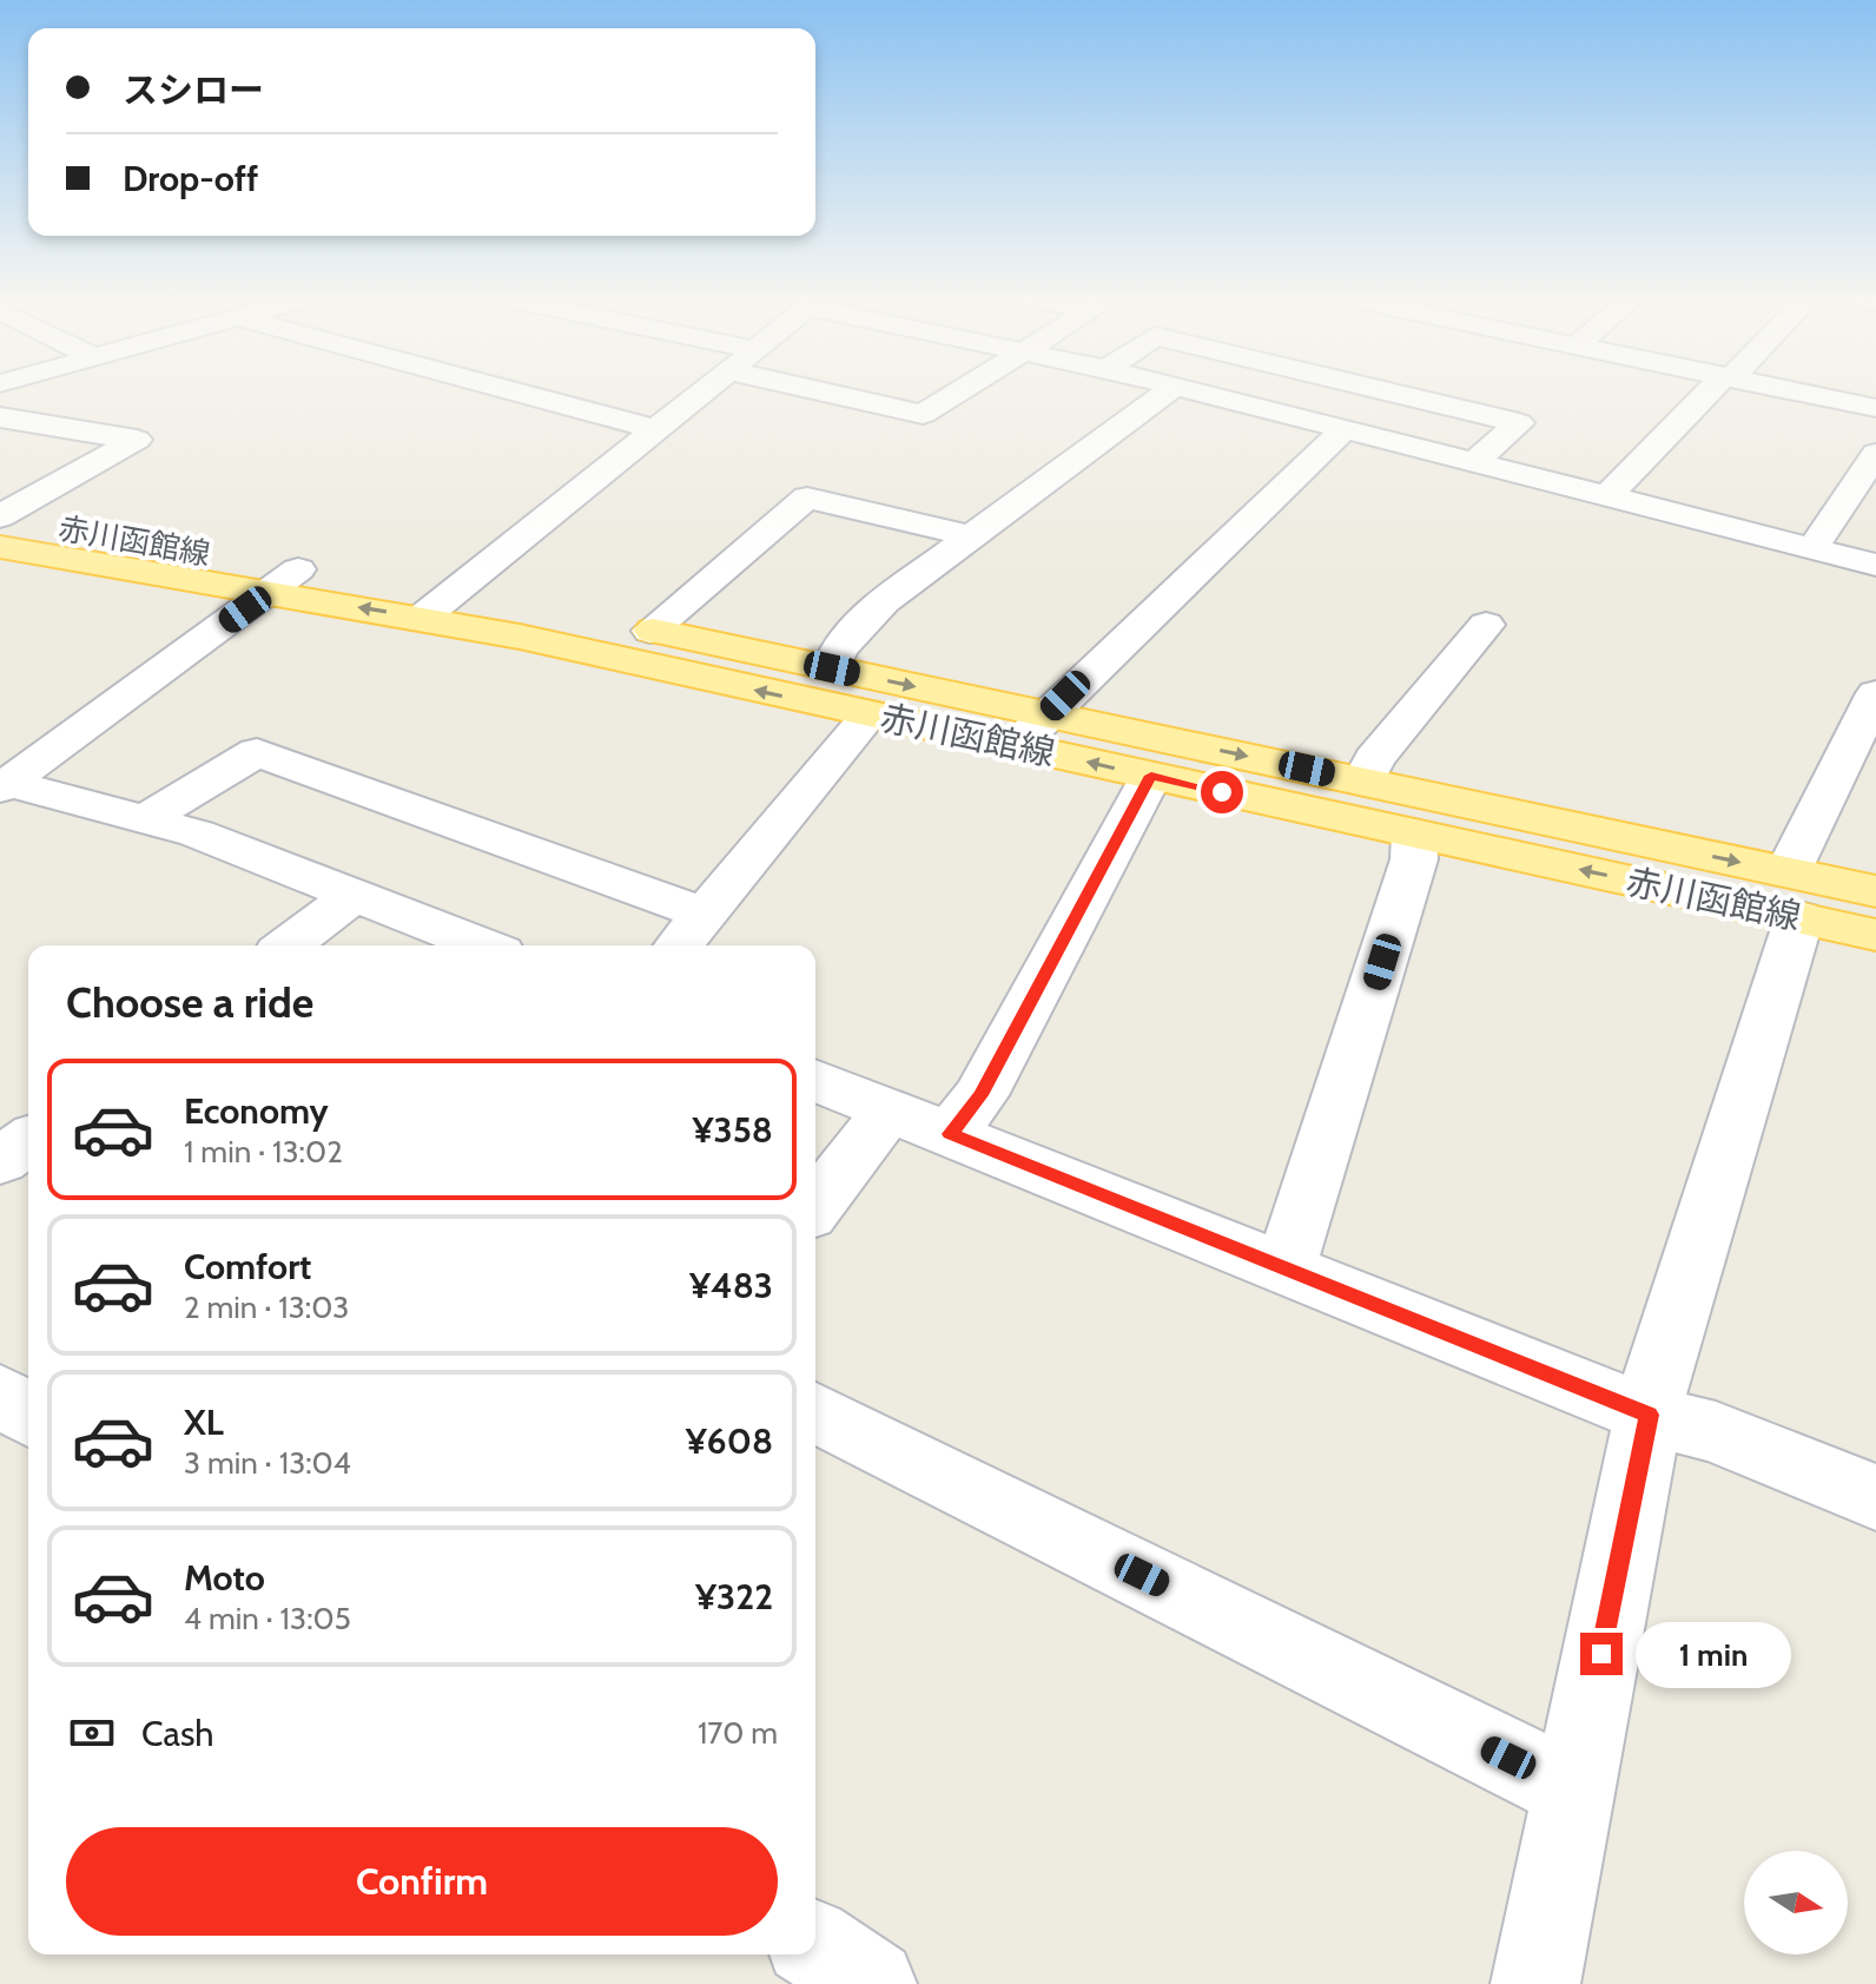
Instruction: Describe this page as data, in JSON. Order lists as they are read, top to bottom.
{
  "streets": {
    "main road": ["赤川函館線"]
  },
  "north": "right",
  "page": {
    "banner": ["スシロー", "Drop-off"],
    "heading": "Choose a ride",
    "list": [
      {
        "name": "Economy",
        "note": "1 min · 13:02",
        "value": "¥358"
      },
      {
        "name": "Comfort",
        "note": "2 min · 13:03",
        "value": "¥483"
      },
      {
        "name": "XL",
        "note": "3 min · 13:04",
        "value": "¥608"
      },
      {
        "name": "Moto",
        "note": "4 min · 13:05",
        "value": "¥322"
      }
    ],
    "bubble": "1 min",
    "pay": ["Cash", "170 m"],
    "buttons": "Confirm"
  }
}
